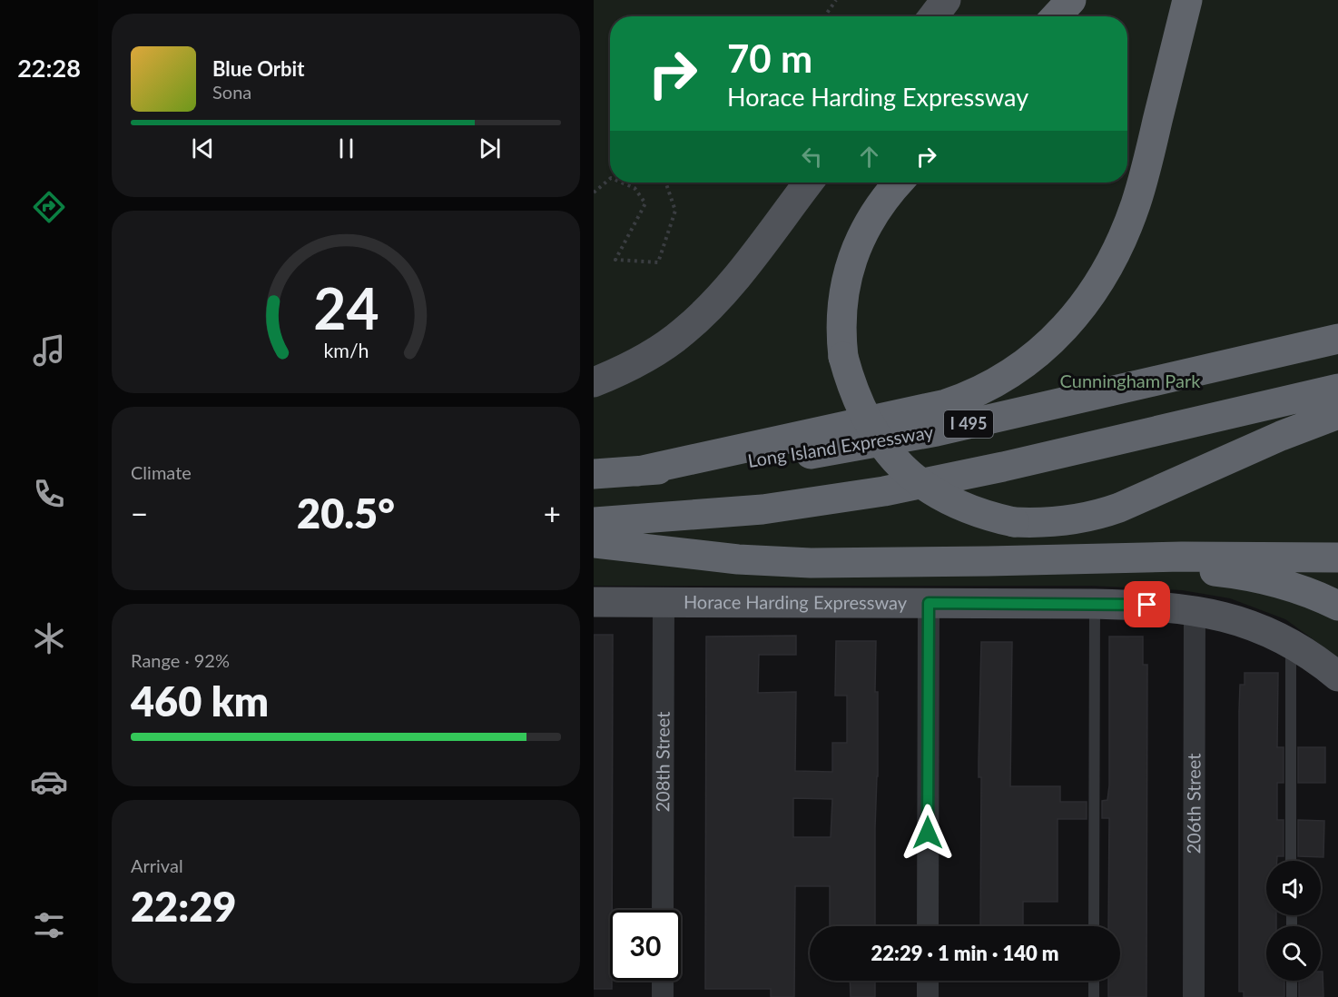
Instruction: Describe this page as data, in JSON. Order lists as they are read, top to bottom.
{
  "streets": {
    "highway": ["I 495", "Long Island Expressway"],
    "main road": ["Horace Harding Expressway"],
    "street": ["208th Street", "206th Street"]
  },
  "crossings": [
    ["Horace Harding Expressway", "208th Street"],
    ["Horace Harding Expressway", "206th Street"]
  ],
  "parks": ["Cunningham Park"],
  "page": {
    "tabs": "22:28",
    "turn": ["70 m", "Horace Harding Expressway"],
    "song": ["Blue Orbit", "Sona"],
    "tile": [
      "Climate",
      ["Range · 92%", "460 km"],
      ["Arrival", "22:29"]
    ],
    "heat": ["−", "20.5°", "+"],
    "limit": "30",
    "trip": "22:29 · 1 min · 140 m",
    "gauge": ["24", "km/h"]
  }
}
